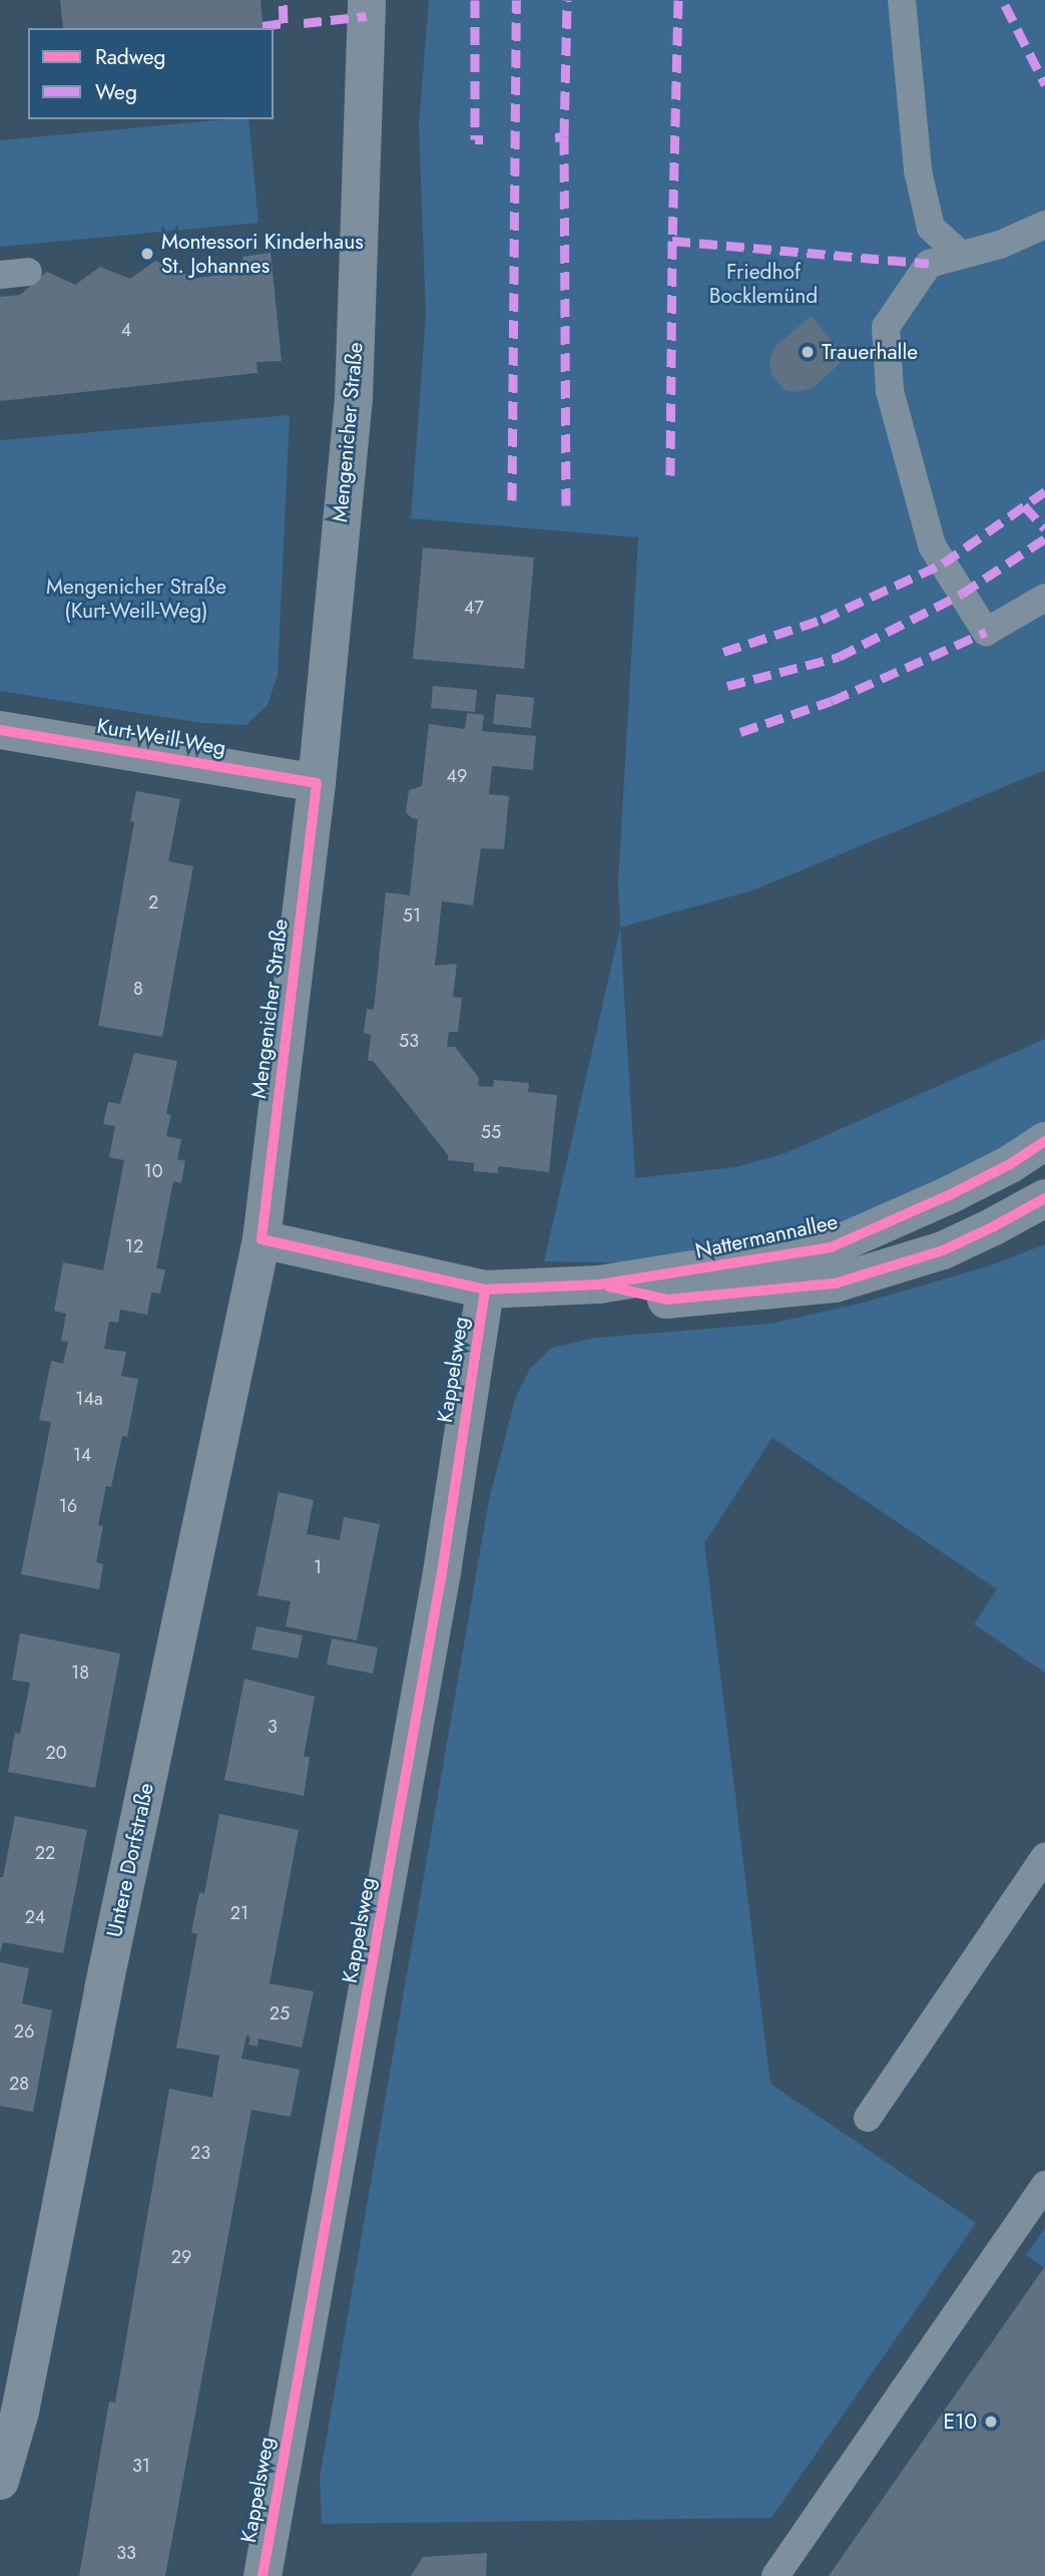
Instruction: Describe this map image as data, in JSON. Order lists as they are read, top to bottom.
{
  "streets": {
    "street": [
      "Mengenicher Straße",
      "Kurt-Weill-Weg",
      "Nattermannallee",
      "Kappelsweg",
      "Untere Dorfstraße"
    ]
  },
  "crossings": [
    ["Mengenicher Straße", "Kurt-Weill-Weg"],
    ["Mengenicher Straße", "Nattermannallee"],
    ["Mengenicher Straße", "Untere Dorfstraße"],
    ["Nattermannallee", "Kappelsweg"],
    ["Nattermannallee", "Untere Dorfstraße"]
  ],
  "parks": ["Friedhof Bocklemünd", "Mengenicher Straße (Kurt-Weill-Weg)"],
  "places": ["Montessori Kinderhaus St. Johannes", "Trauerhalle", "E10"],
  "house_numbers": [
    "4",
    "47",
    "49",
    "2",
    "51",
    "8",
    "53",
    "55",
    "10",
    "12",
    "14a",
    "14",
    "16",
    "1",
    "18",
    "3",
    "20",
    "22",
    "21",
    "24",
    "25",
    "26",
    "28",
    "23",
    "29",
    "31",
    "33"
  ],
  "legend": ["Radweg", "Weg"]
}
